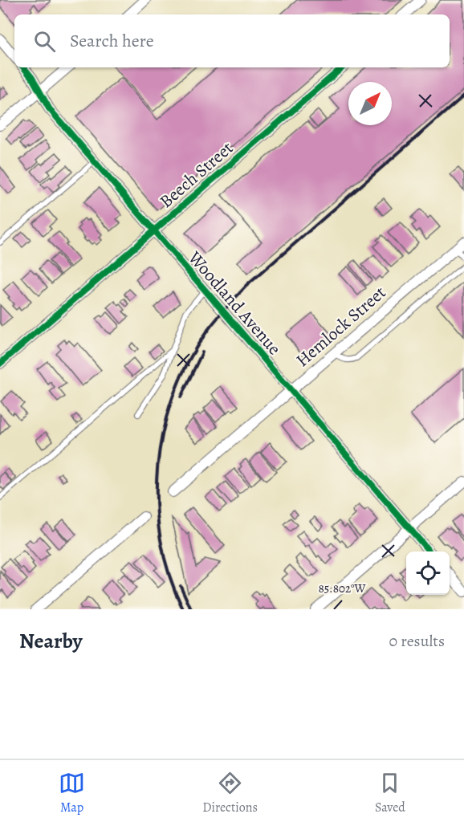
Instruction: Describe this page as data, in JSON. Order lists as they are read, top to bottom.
{
  "streets": {
    "street": ["Beech Street", "Woodland Avenue", "Hemlock Street"]
  },
  "crossings": [
    ["Beech Street", "Woodland Avenue"],
    ["Woodland Avenue", "Hemlock Street"]
  ],
  "north": "top right",
  "page": {
    "search": "Search here",
    "heading": ["Nearby", "0 results"],
    "nav": ["Map", "Directions", "Saved"]
  },
  "coordinates": ["85.802°W"]
}
